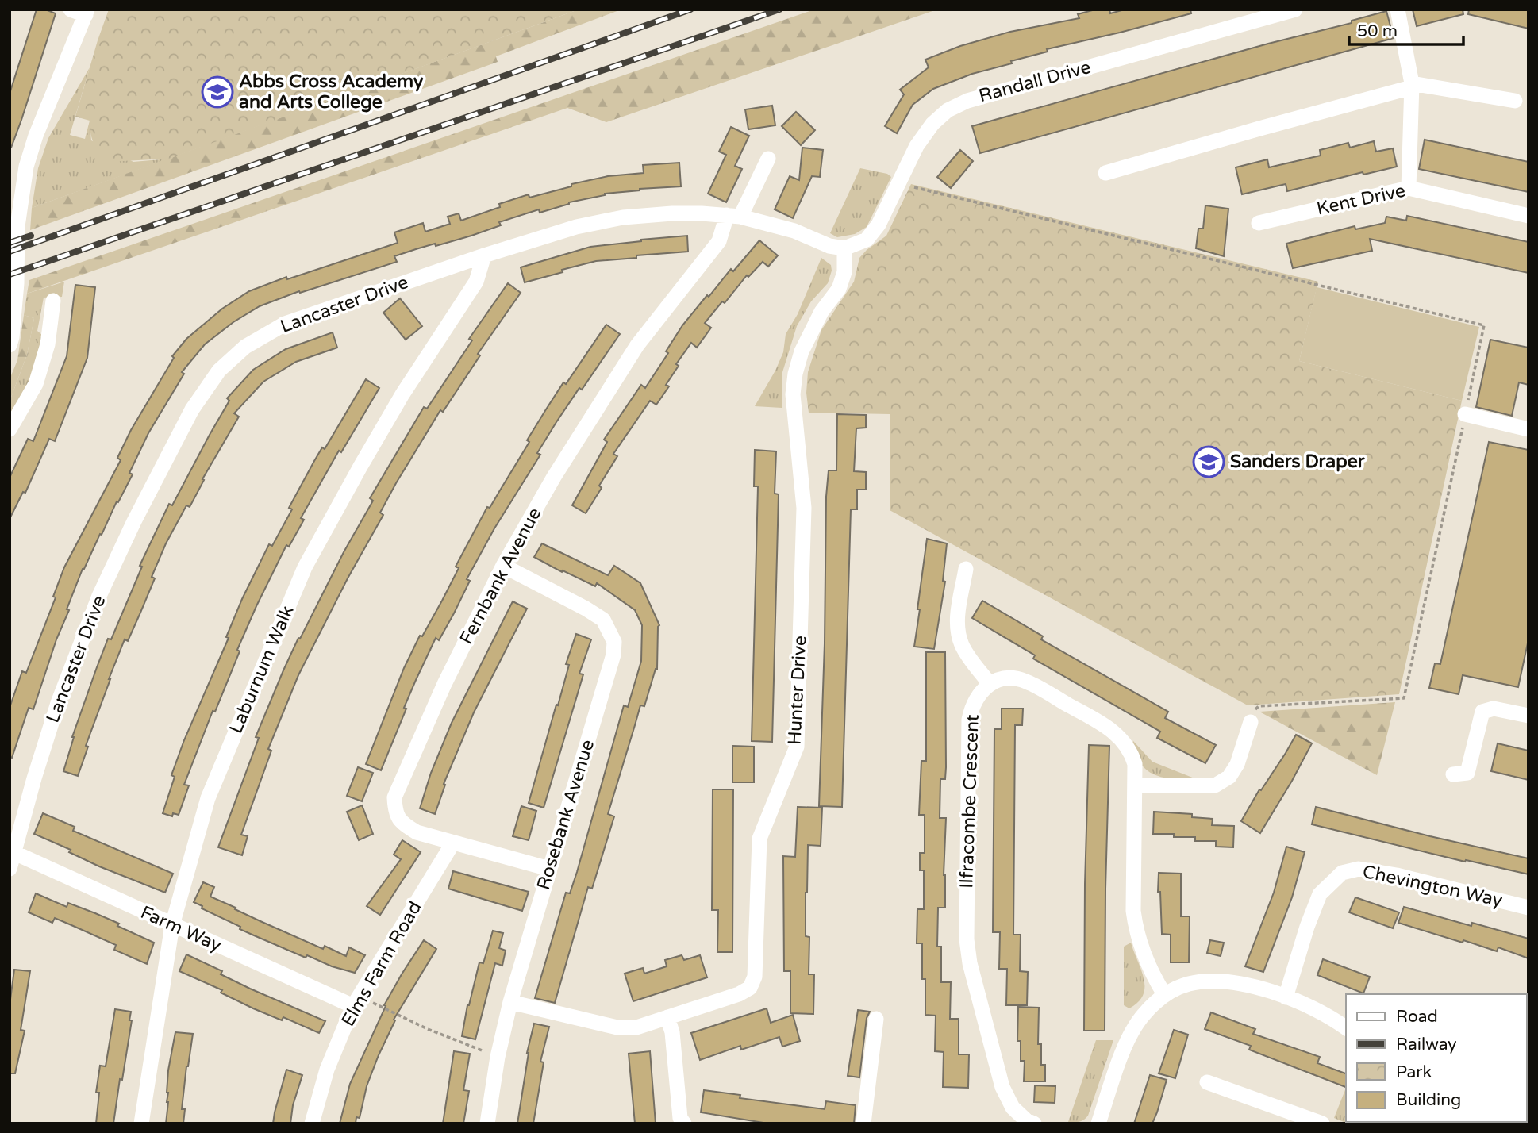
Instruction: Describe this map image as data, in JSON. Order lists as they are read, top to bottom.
{
  "streets": {
    "street": [
      "Randall Drive",
      "Kent Drive",
      "Lancaster Drive",
      "Fernbank Avenue",
      "Laburnum Walk",
      "Hunter Drive",
      "Ilfracombe Crescent",
      "Rosebank Avenue",
      "Chevington Way",
      "Farm Way",
      "Elms Farm Road"
    ]
  },
  "crossings": [
    ["Randall Drive", "Lancaster Drive"],
    ["Randall Drive", "Hunter Drive"],
    ["Lancaster Drive", "Fernbank Avenue"],
    ["Lancaster Drive", "Laburnum Walk"],
    ["Lancaster Drive", "Hunter Drive"],
    ["Lancaster Drive", "Farm Way"],
    ["Fernbank Avenue", "Rosebank Avenue"],
    ["Fernbank Avenue", "Elms Farm Road"],
    ["Laburnum Walk", "Farm Way"],
    ["Hunter Drive", "Rosebank Avenue"],
    ["Farm Way", "Elms Farm Road"]
  ],
  "places": {
    "school or university": ["Abbs Cross Academy and Arts College", "Sanders Draper"]
  },
  "legend": [
    "Road",
    "Railway",
    "Park",
    "Building"
  ],
  "scale_bar": "50 m"
}
